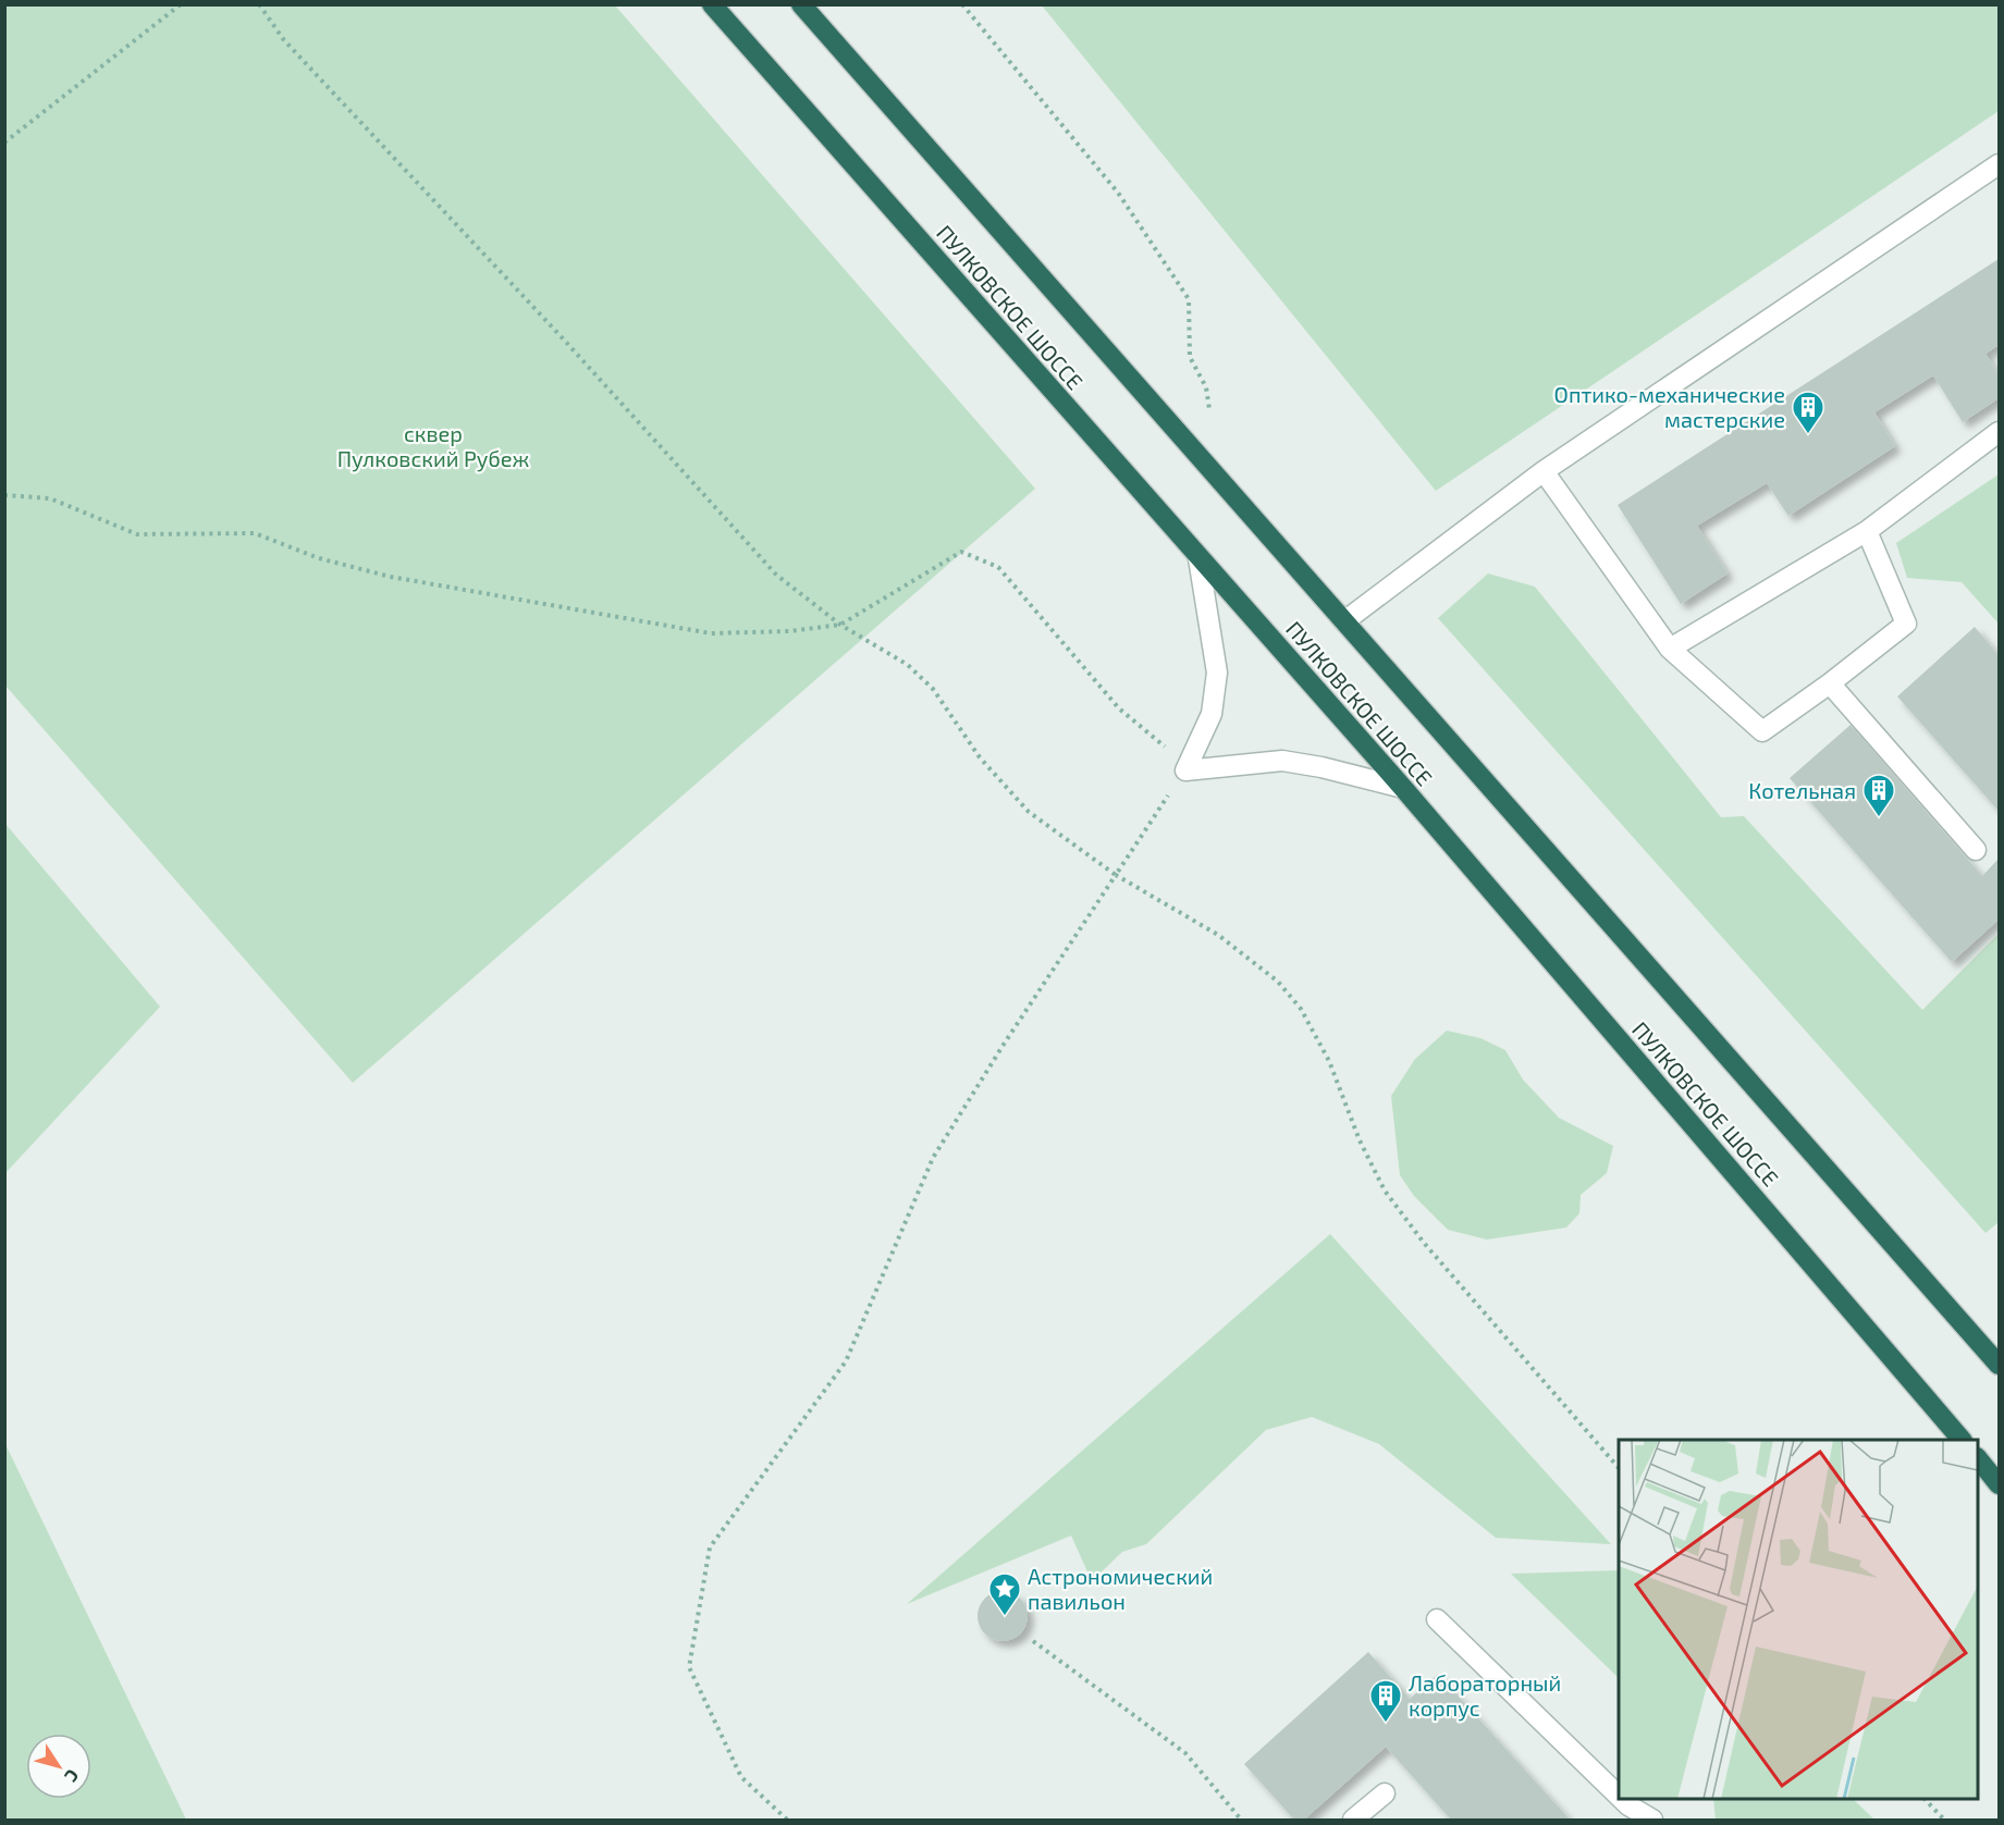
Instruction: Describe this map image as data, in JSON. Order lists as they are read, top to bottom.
{
  "streets": {
    "highway": ["ПУЛКОВСКОЕ ШОССЕ"]
  },
  "parks": ["сквер Пулковский Рубеж"],
  "places": {
    "building": ["Оптико-механические мастерские", "Котельная", "Лабораторный корпус"],
    "place": ["Астрономический павильон"]
  },
  "north": "bottom right"
}
